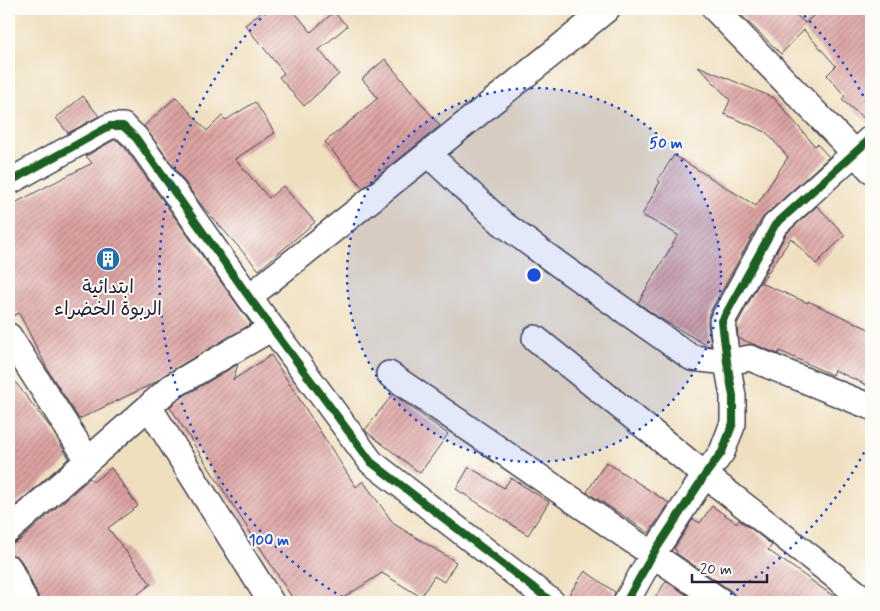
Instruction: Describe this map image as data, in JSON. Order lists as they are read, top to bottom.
{
  "places": {
    "building": ["ابتدائية الربوة الخضراء"]
  },
  "scale_bar": "20 m",
  "rings": ["50 m", "100 m"]
}
